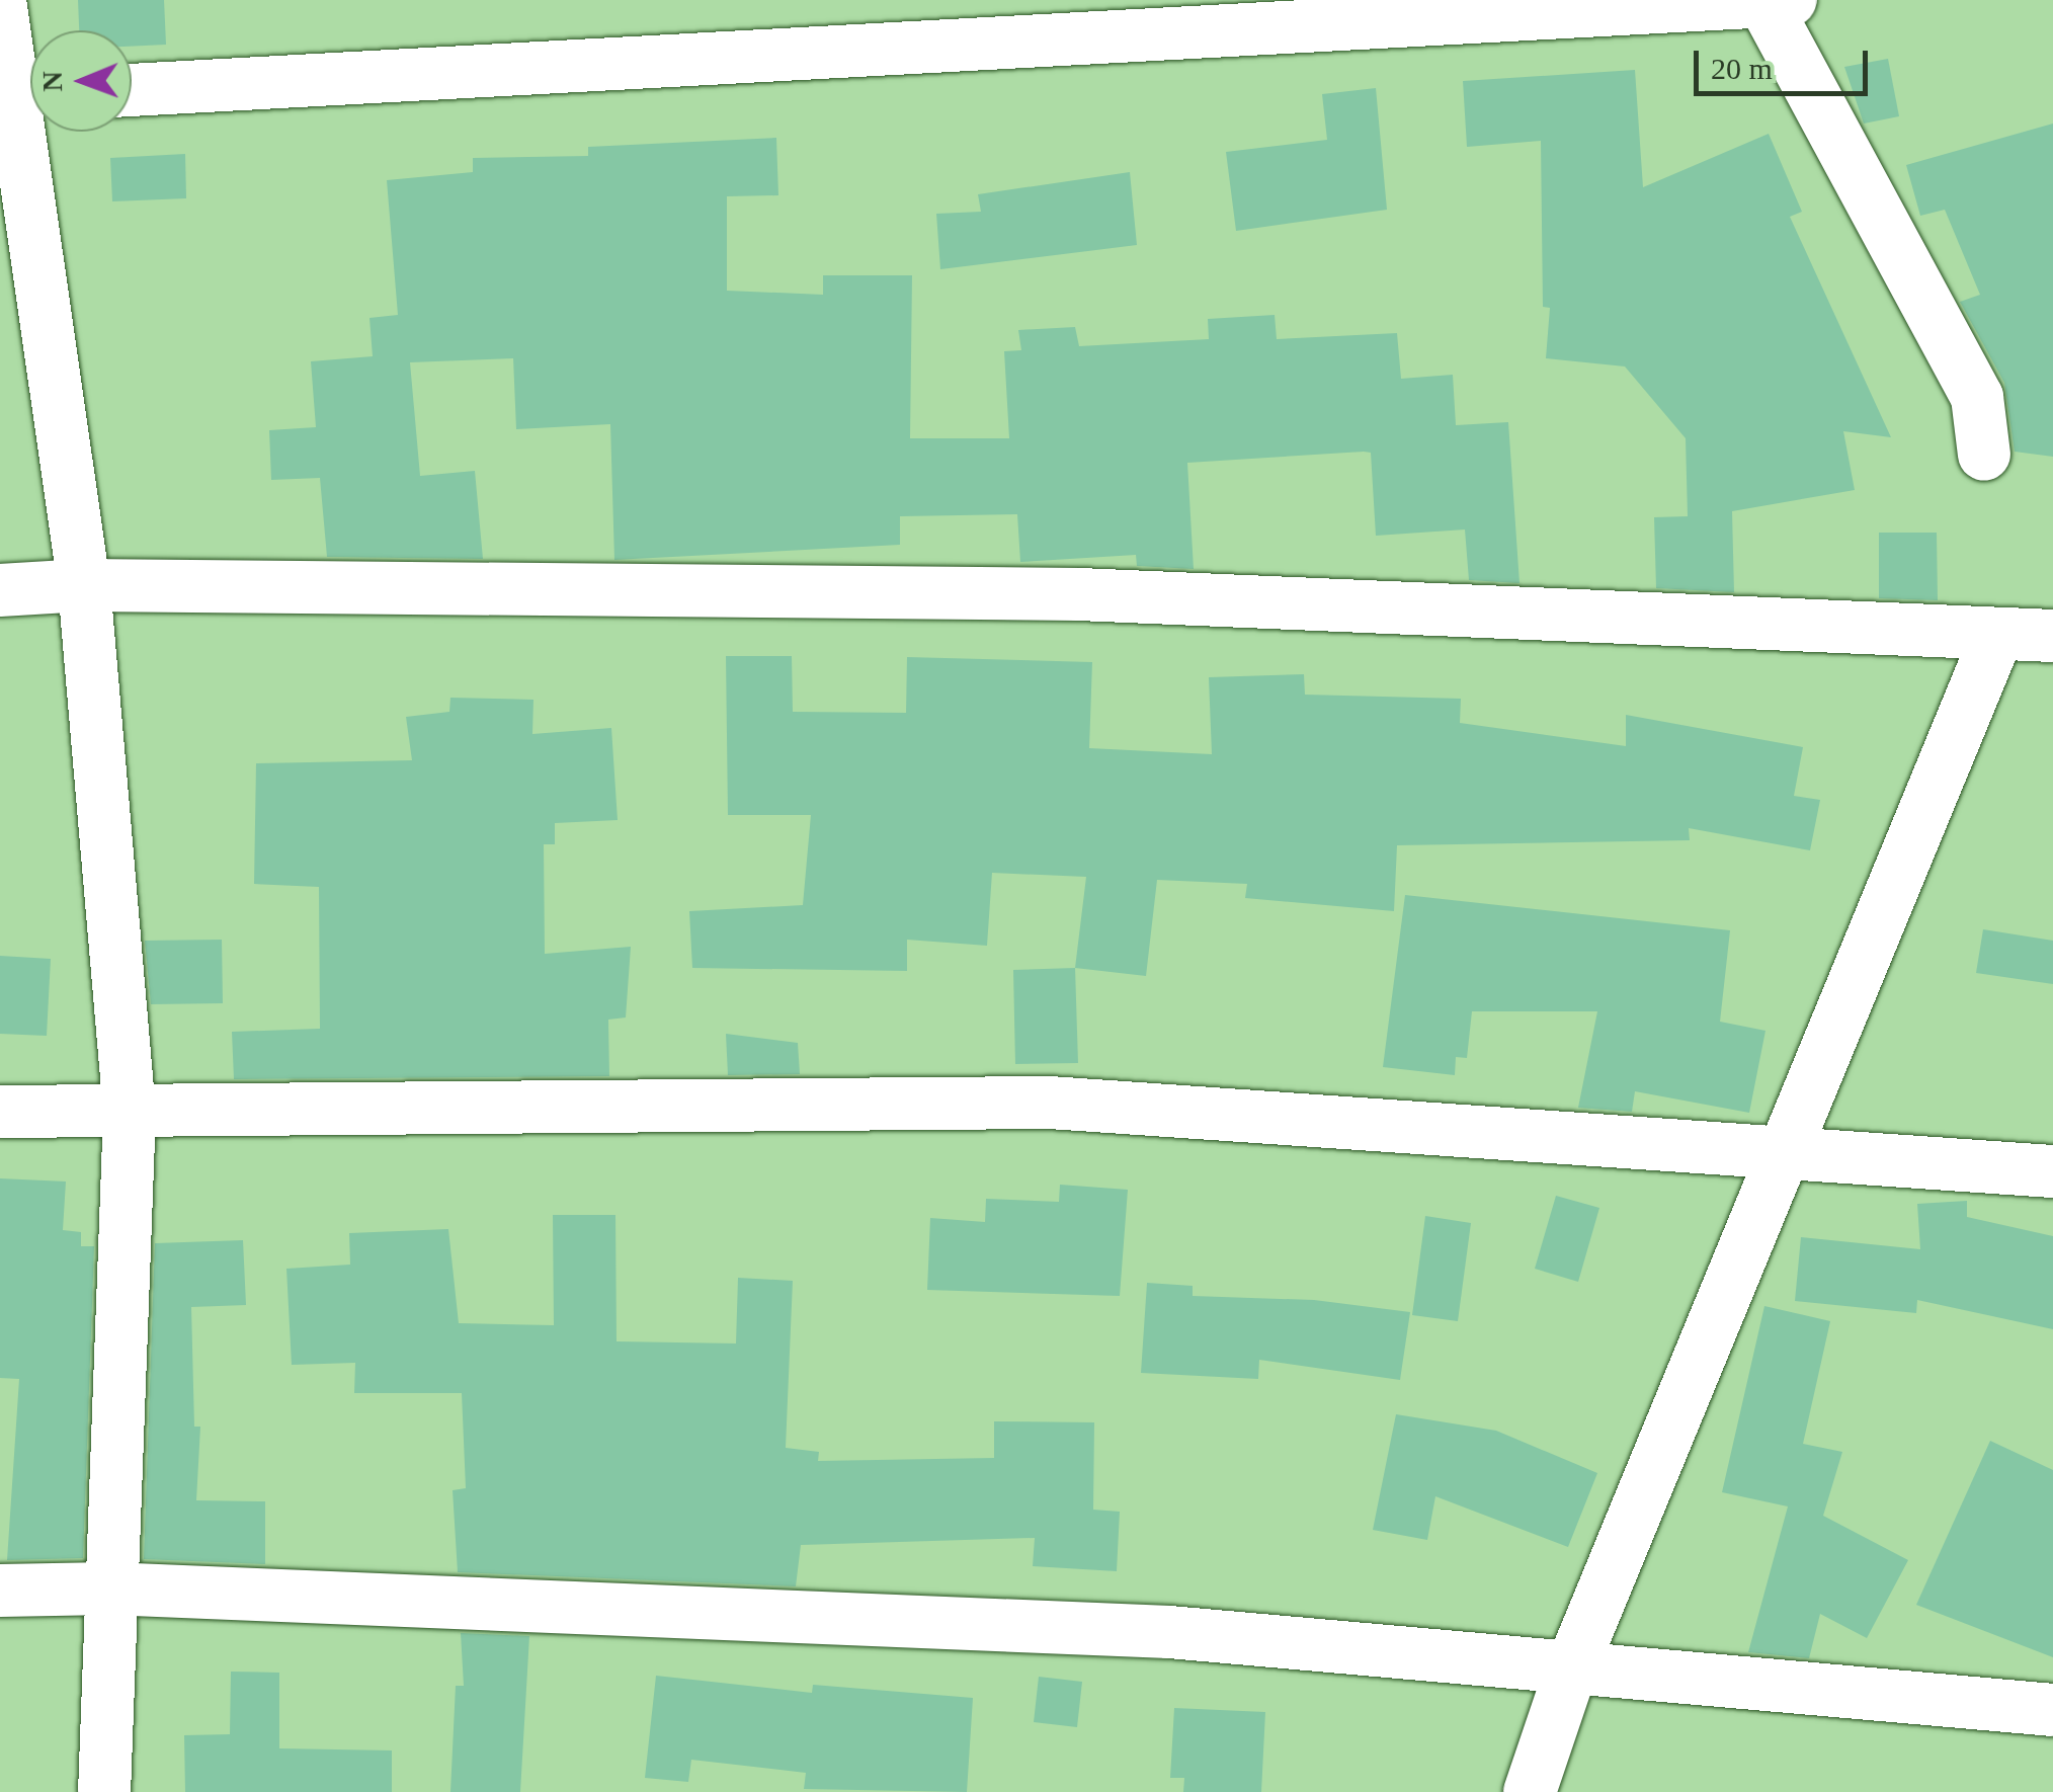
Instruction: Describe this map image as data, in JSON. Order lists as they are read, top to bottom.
{
  "scale_bar": "20 m",
  "north": "left"
}
